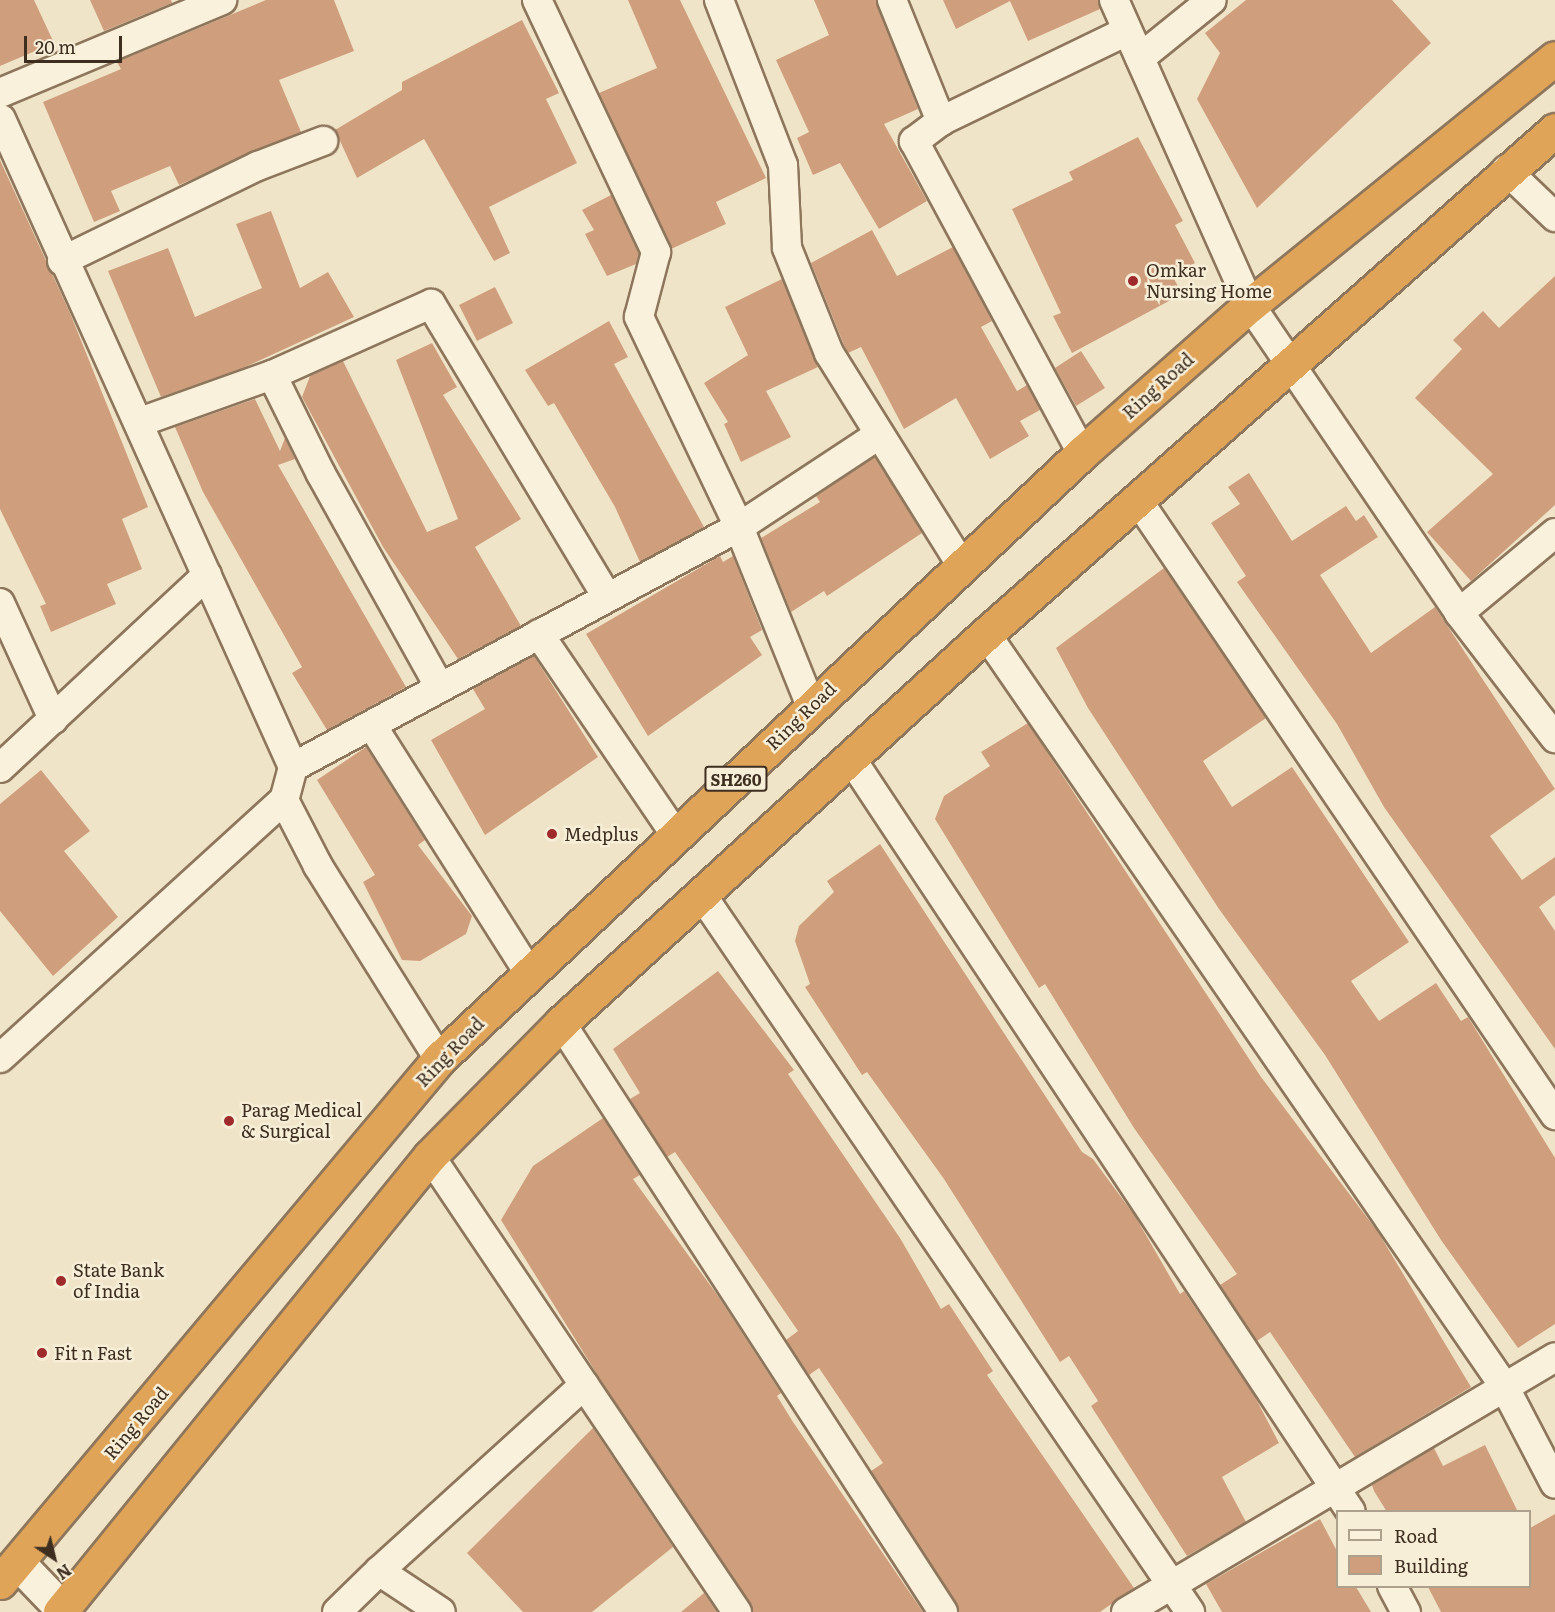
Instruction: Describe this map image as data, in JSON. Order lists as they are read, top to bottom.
{
  "streets": {
    "highway": ["Ring Road", "SH260"]
  },
  "places": [
    "Omkar Nursing Home",
    "Medplus",
    "Parag Medical & Surgical",
    "State Bank of India",
    "Fit n Fast"
  ],
  "legend": ["Road", "Building"],
  "scale_bar": "20 m",
  "north": "bottom right"
}
